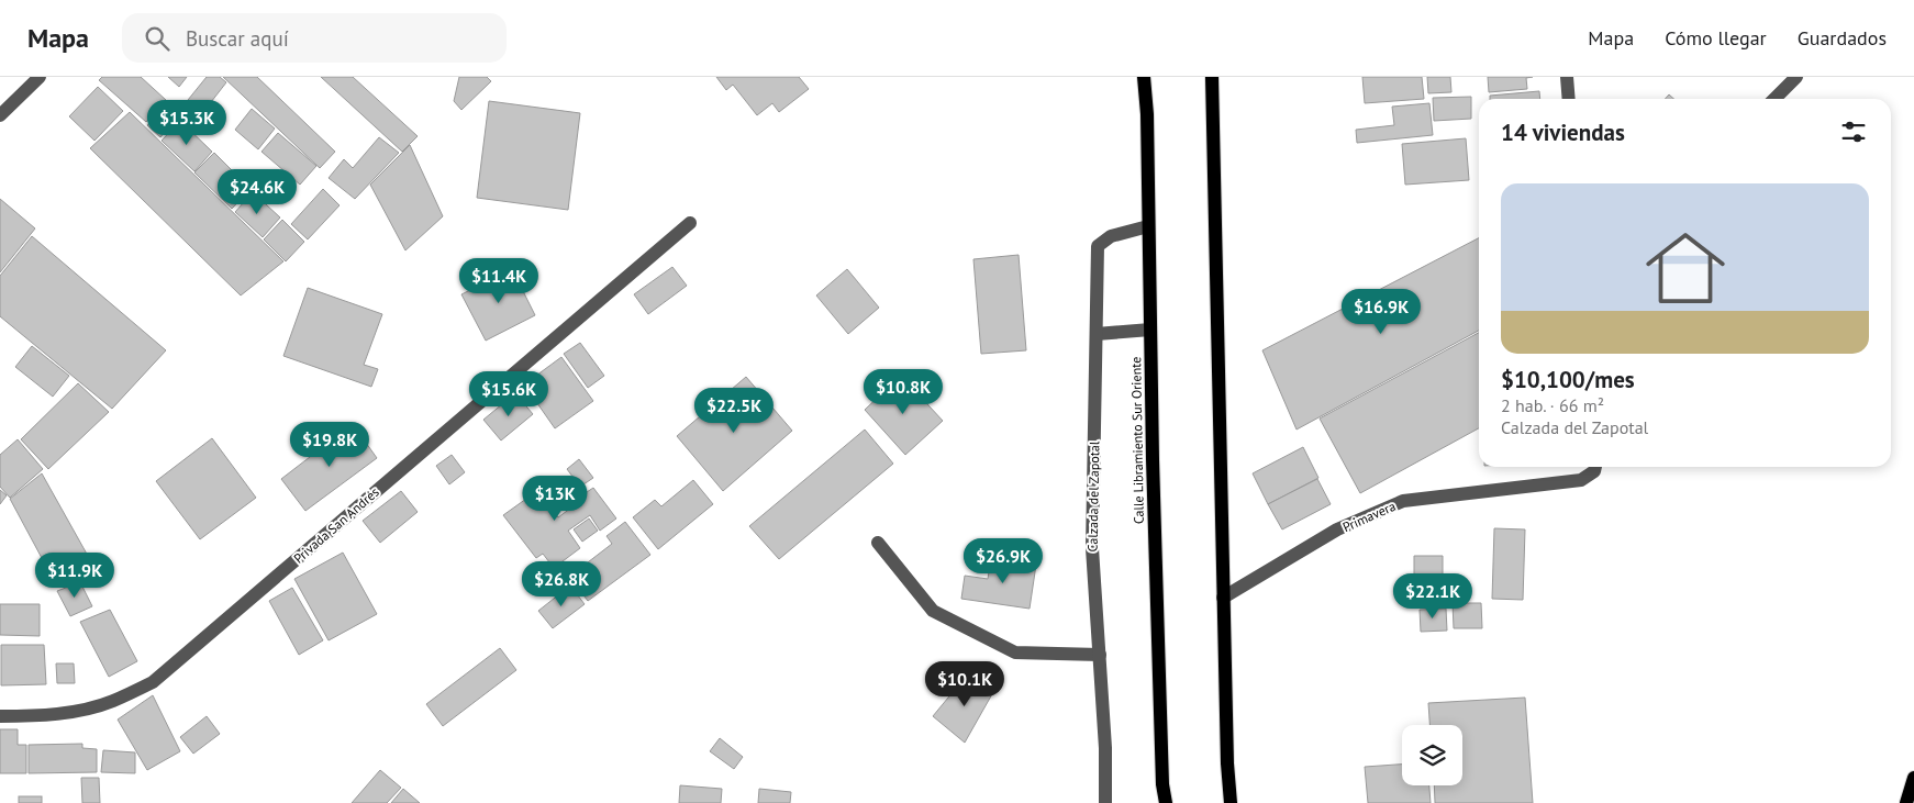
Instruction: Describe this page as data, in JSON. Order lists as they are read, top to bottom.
{
  "streets": {
    "main road": ["Calle Libramiento Sur Oriente"],
    "street": ["Calzada del Zapotal", "Primavera", "Privada San Andrés"]
  },
  "crossings": [
    ["Calle Libramiento Sur Oriente", "Calzada del Zapotal"]
  ],
  "page": {
    "header": "Mapa",
    "search": "Buscar aquí",
    "nav": ["Mapa", "Cómo llegar", "Guardados"],
    "heading": "14 viviendas",
    "price": [
      "$15.3K",
      "$24.6K",
      "$11.4K",
      "$16.9K",
      "$10.8K",
      "$15.6K",
      "$22.5K",
      "$19.8K",
      "$13K",
      "$26.9K",
      "$11.9K",
      "$26.8K",
      "$22.1K",
      "$10.1K"
    ],
    "list": [
      {
        "name": "$10,100/mes",
        "note": "2 hab. · 66 m² · Calzada del Zapotal"
      }
    ]
  }
}
